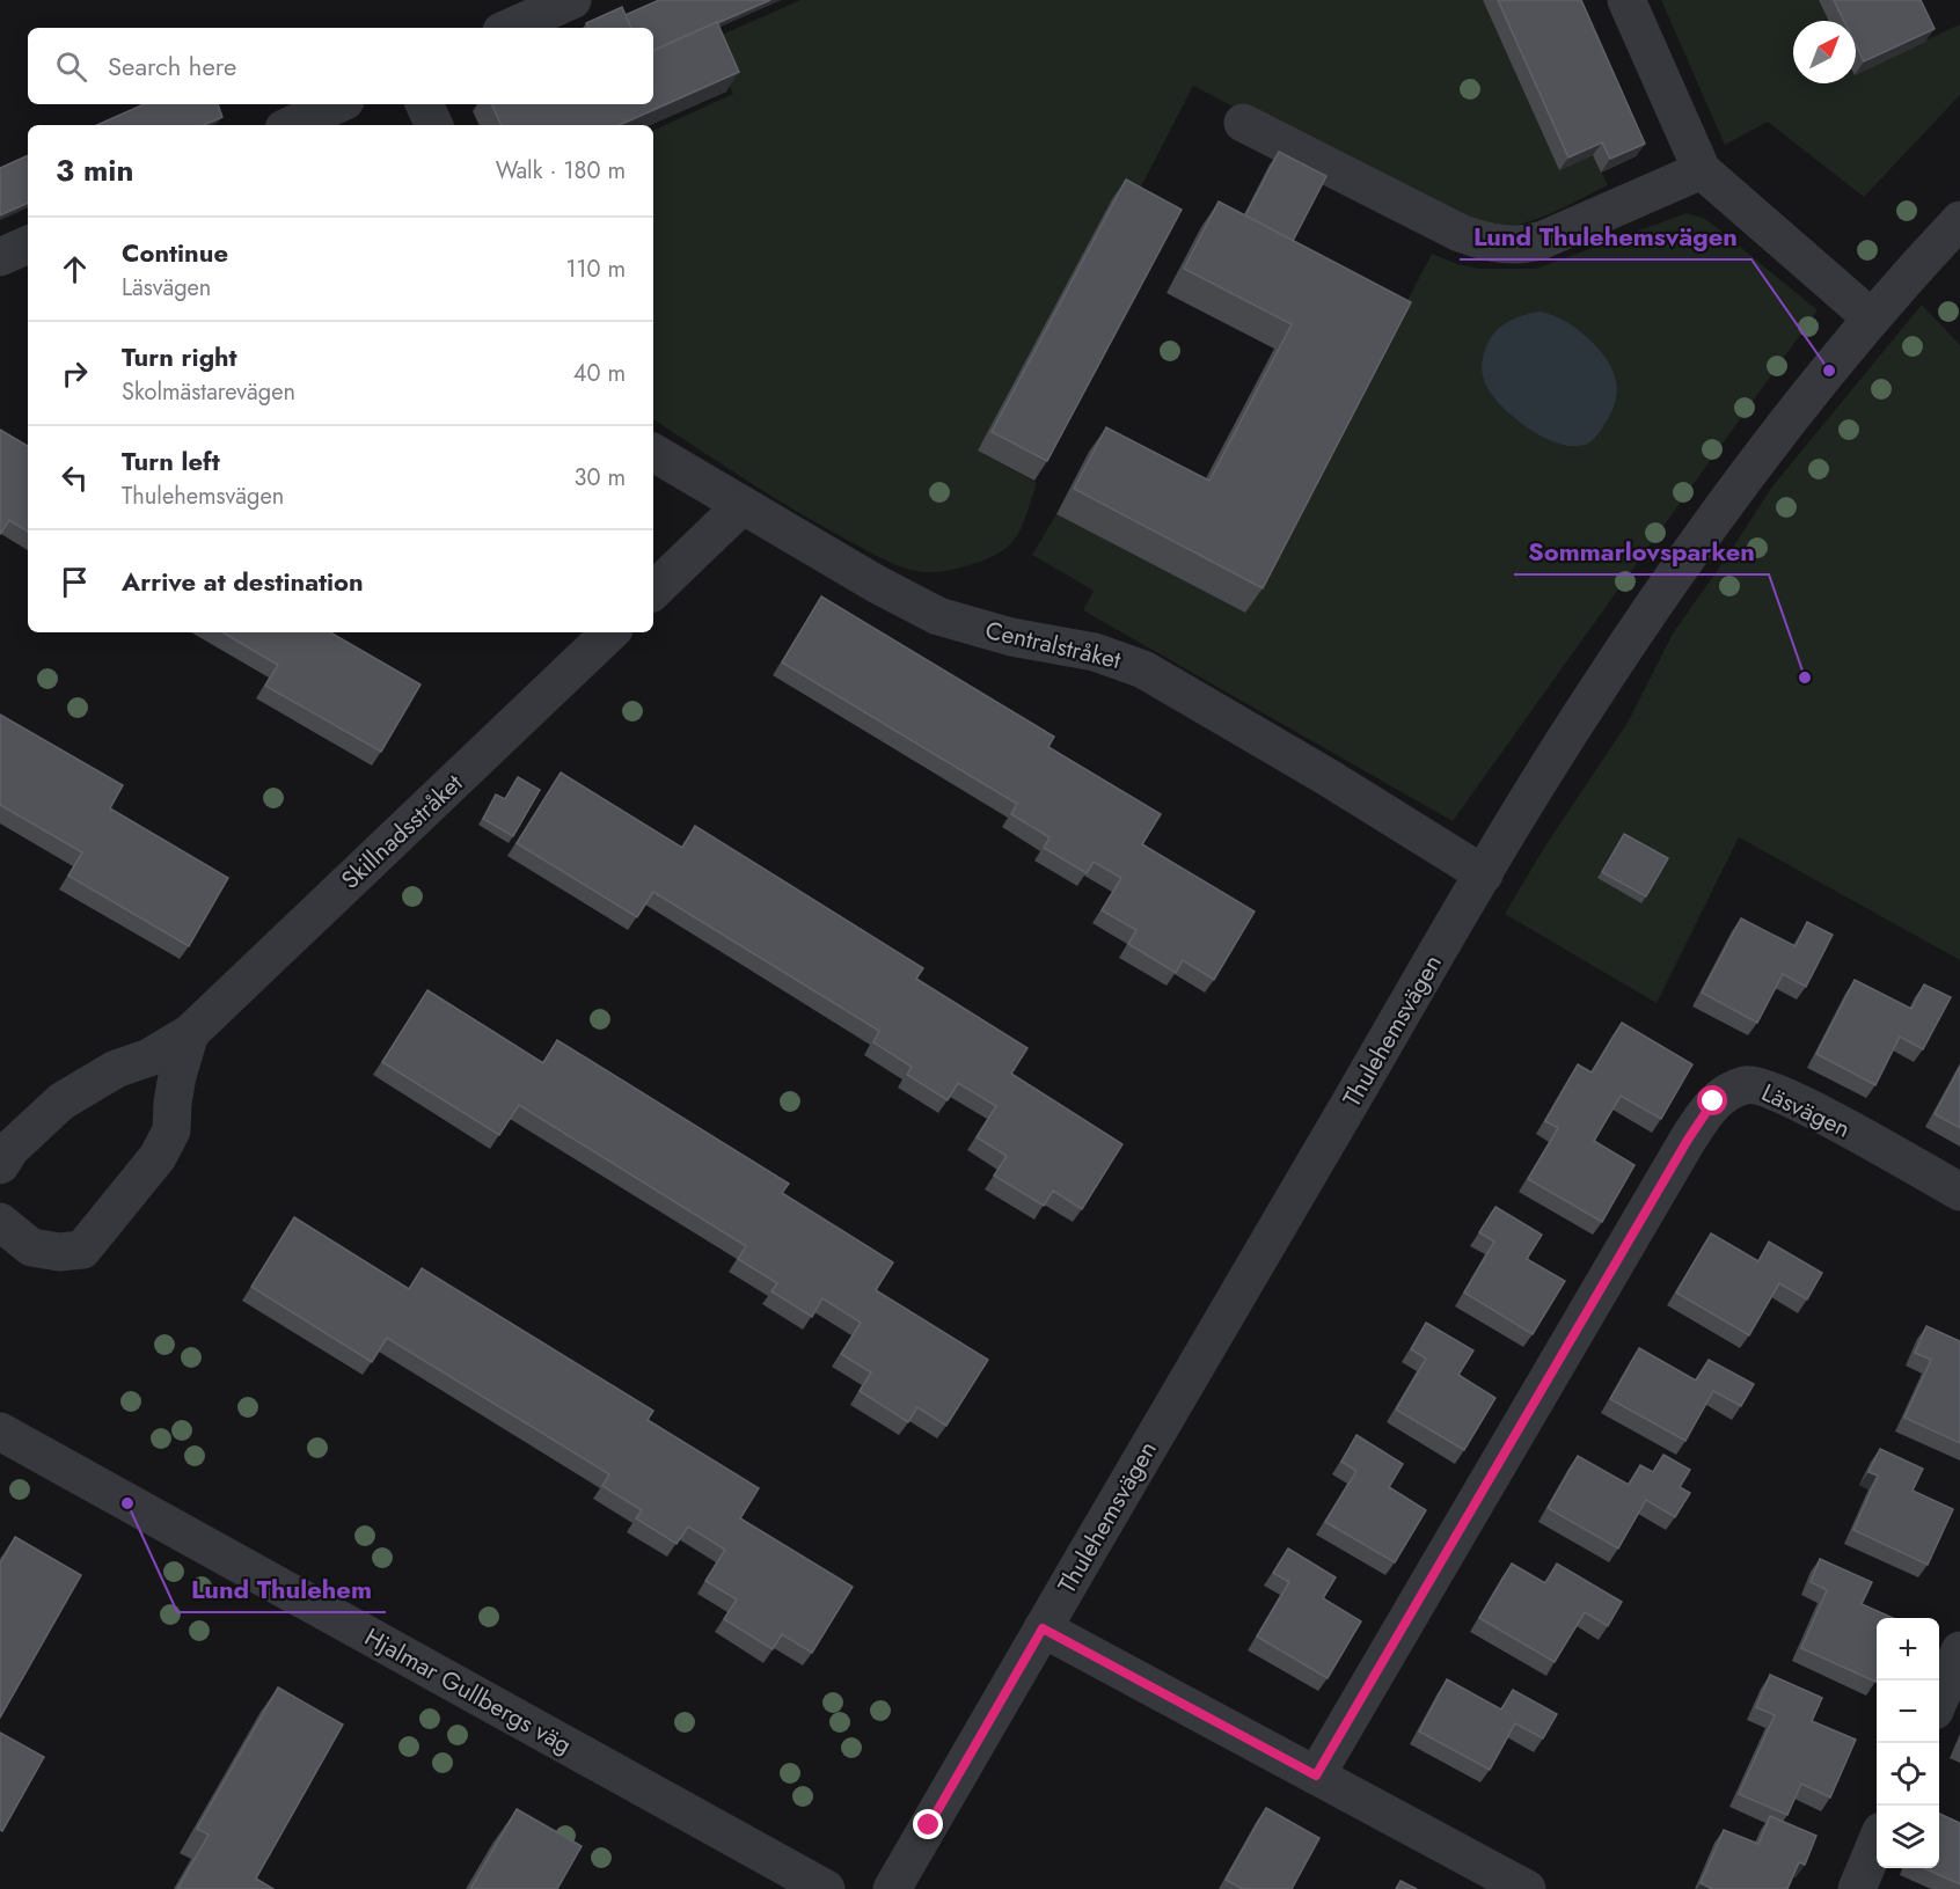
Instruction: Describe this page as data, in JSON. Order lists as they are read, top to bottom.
{
  "streets": {
    "street": [
      "Centralstråket",
      "Skillnadsstråket",
      "Thulehemsvägen",
      "Läsvägen",
      "Hjalmar Gullbergs väg"
    ]
  },
  "crossings": [
    ["Centralstråket", "Thulehemsvägen"]
  ],
  "places": ["Lund Thulehemsvägen", "Sommarlovsparken", "Lund Thulehem"],
  "north": "top right",
  "page": {
    "search": "Search here",
    "heading": ["3 min", "Walk · 180 m"],
    "list": [
      ["Continue", "Läsvägen", "110 m"],
      ["Turn right", "Skolmästarevägen", "40 m"],
      ["Turn left", "Thulehemsvägen", "30 m"],
      "Arrive at destination"
    ],
    "map_buttons": ["+", "−"]
  }
}
